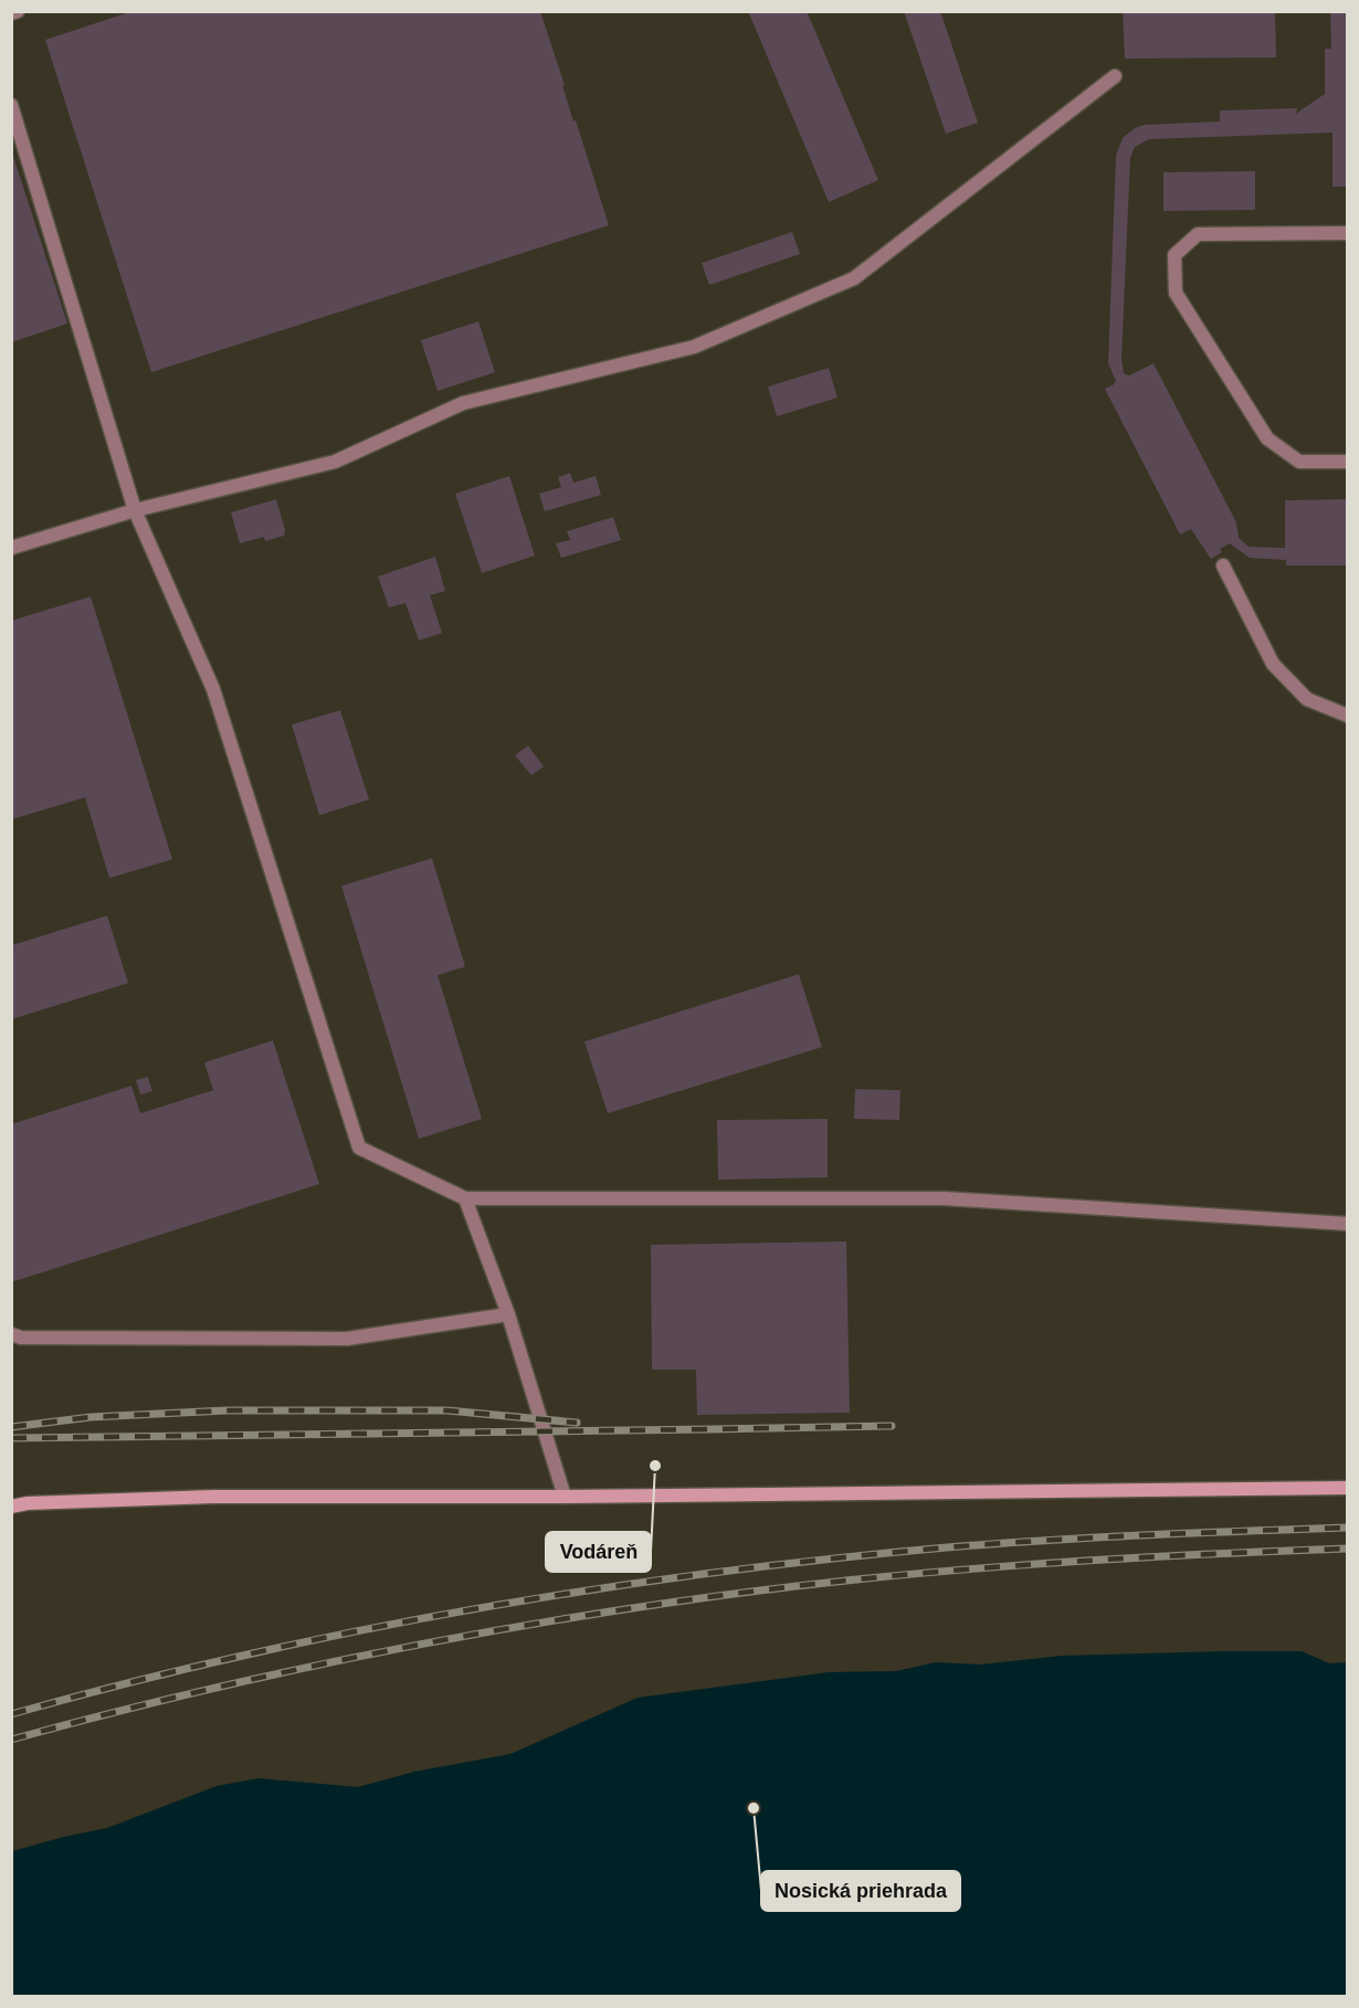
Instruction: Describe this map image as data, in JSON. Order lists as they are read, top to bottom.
{
  "places": ["Vodáreň", "Nosická priehrada"]
}
